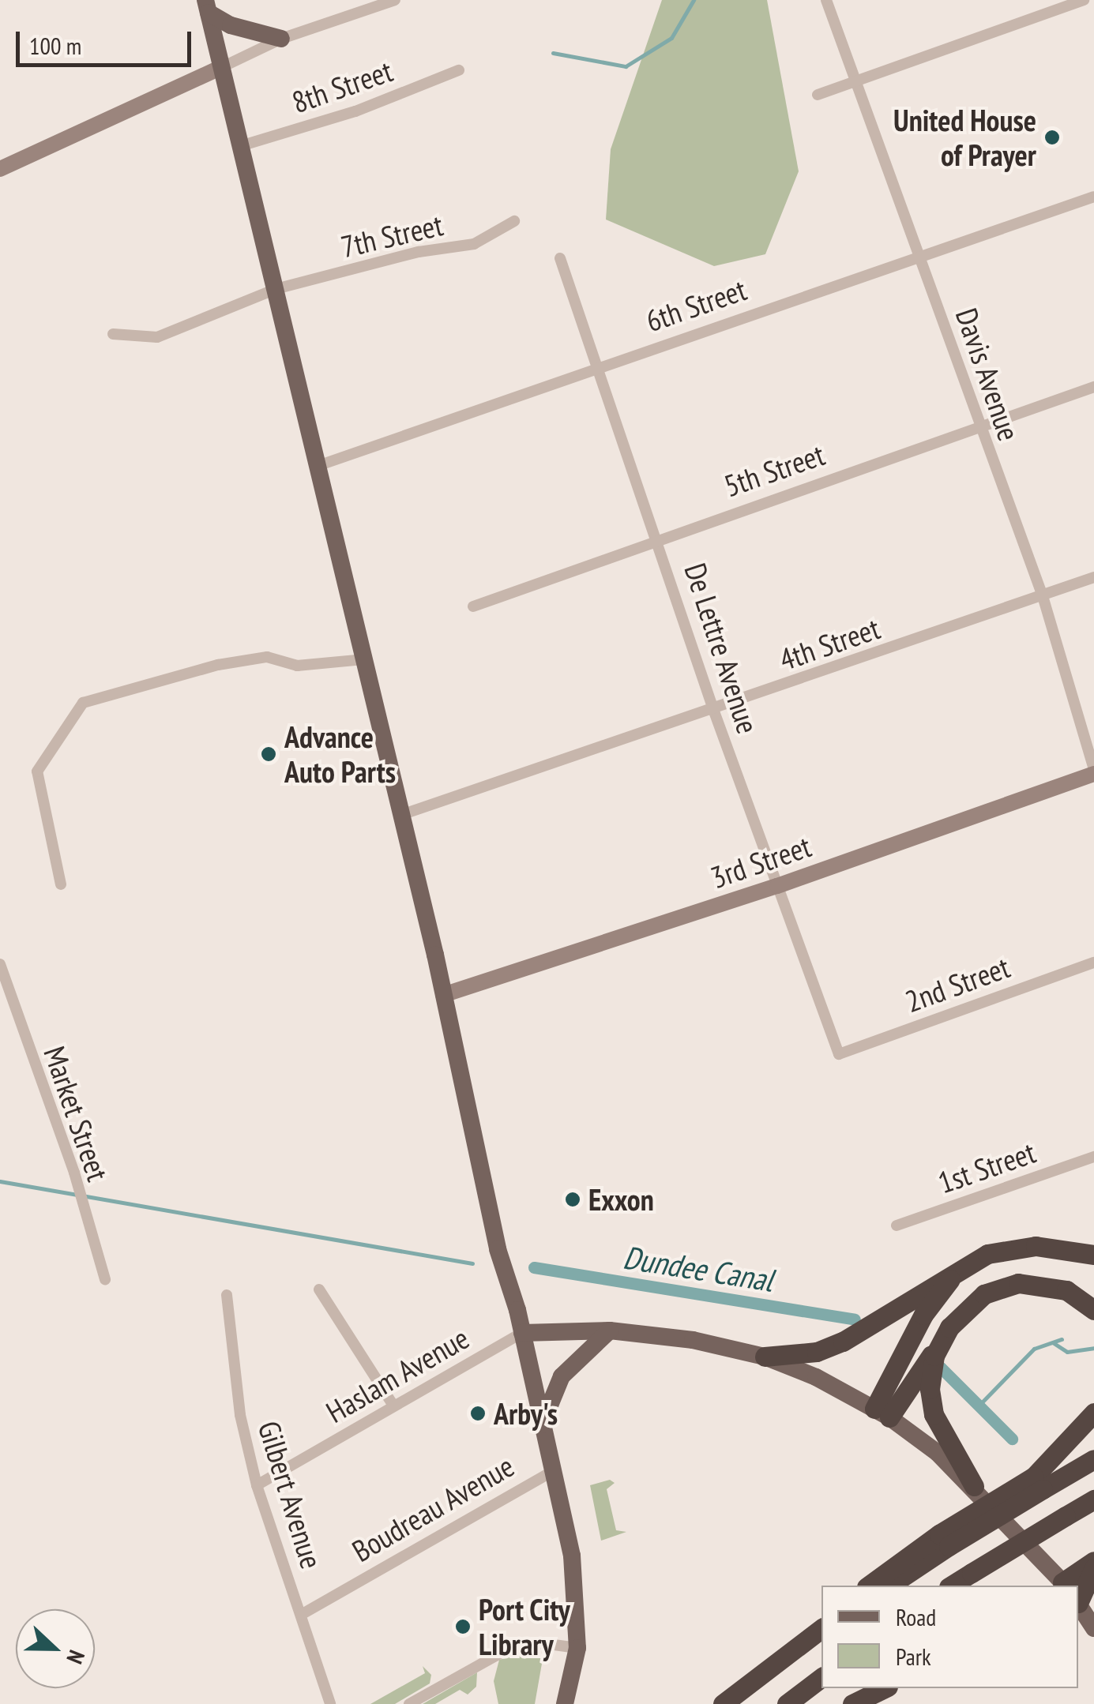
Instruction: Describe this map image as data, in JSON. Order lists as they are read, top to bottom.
{
  "streets": {
    "street": [
      "8th Street",
      "7th Street",
      "6th Street",
      "Davis Avenue",
      "5th Street",
      "4th Street",
      "De Lettre Avenue",
      "3rd Street",
      "2nd Street",
      "Market Street",
      "1st Street",
      "Haslam Avenue",
      "Gilbert Avenue",
      "Boudreau Avenue"
    ]
  },
  "crossings": [
    ["6th Street", "Davis Avenue"],
    ["6th Street", "De Lettre Avenue"],
    ["Davis Avenue", "5th Street"],
    ["Davis Avenue", "4th Street"],
    ["Davis Avenue", "3rd Street"],
    ["5th Street", "De Lettre Avenue"],
    ["4th Street", "De Lettre Avenue"],
    ["De Lettre Avenue", "3rd Street"],
    ["De Lettre Avenue", "2nd Street"],
    ["Haslam Avenue", "Gilbert Avenue"],
    ["Gilbert Avenue", "Boudreau Avenue"]
  ],
  "water": ["Dundee Canal"],
  "places": [
    "United House of Prayer",
    "Advance Auto Parts",
    "Exxon",
    "Arby's",
    "Port City Library"
  ],
  "legend": ["Road", "Park"],
  "scale_bar": "100 m",
  "north": "right"
}
